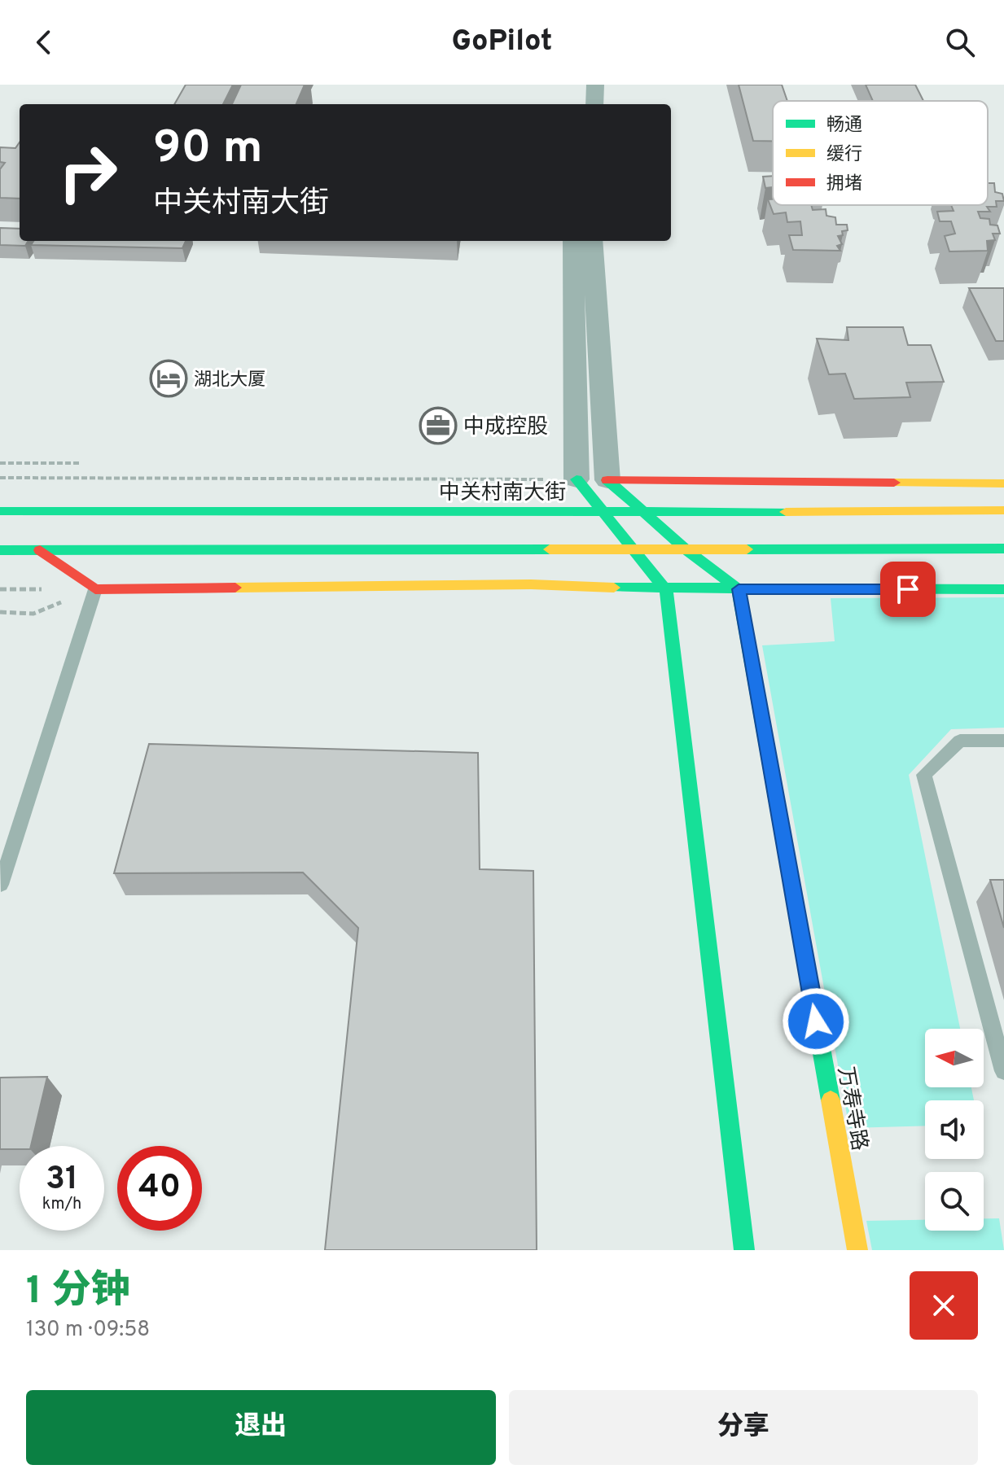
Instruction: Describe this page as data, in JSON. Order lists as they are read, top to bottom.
{
  "streets": {
    "street": ["中关村南大街", "万寿寺路"]
  },
  "places": {
    "hotel": ["湖北大厦"],
    "office": ["中成控股"]
  },
  "legend": ["畅通", "缓行", "拥堵"],
  "north": "left",
  "page": {
    "header": "GoPilot",
    "turn": ["90 m", "中关村南大街"],
    "speed": "31 km/h",
    "limit": "40",
    "heading": ["1 分钟", "130 m · 09:58"],
    "buttons": ["退出", "分享"]
  }
}
